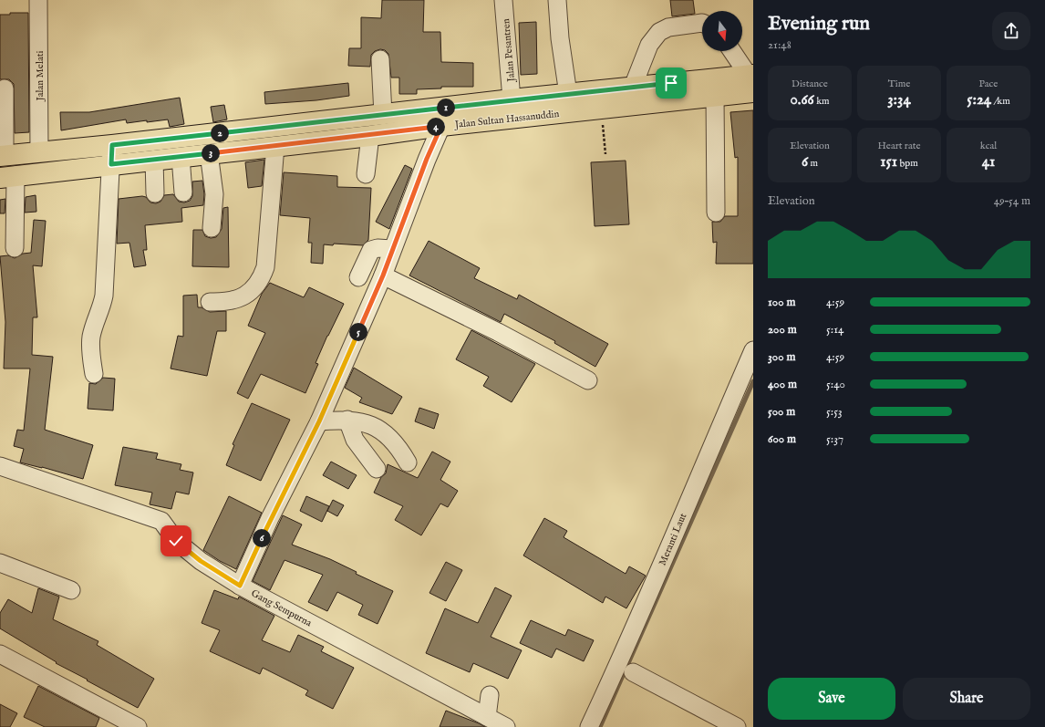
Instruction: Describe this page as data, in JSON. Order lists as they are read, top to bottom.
{
  "streets": {
    "main road": ["Jalan Sultan Hassanuddin"],
    "street": [
      "Jalan Pesantren",
      "Jalan Melati",
      "Meranti Laut",
      "Gang Sempurna"
    ]
  },
  "crossings": [
    ["Jalan Pesantren", "Jalan Sultan Hassanuddin"],
    ["Jalan Melati", "Jalan Sultan Hassanuddin"]
  ],
  "north": "bottom",
  "page": {
    "heading": ["Evening run", "21:48"],
    "stats": [
      ["Distance", "0.66 km"],
      ["Time", "3:34"],
      ["Pace", "5:24 /km"],
      ["Elevation", "6 m"],
      ["Heart rate", "151 bpm"],
      ["kcal", "41"]
    ],
    "pins": [
      "1",
      "4",
      "2",
      "3",
      "5",
      "6"
    ],
    "chart": ["Elevation", "49–54 m"],
    "list": [
      {
        "name": "100 m",
        "note": "4:59"
      },
      {
        "name": "200 m",
        "note": "5:14"
      },
      {
        "name": "300 m",
        "note": "4:59"
      },
      {
        "name": "400 m",
        "note": "5:40"
      },
      {
        "name": "500 m",
        "note": "5:53"
      },
      {
        "name": "600 m",
        "note": "5:37"
      }
    ],
    "buttons": ["Save", "Share"]
  }
}
